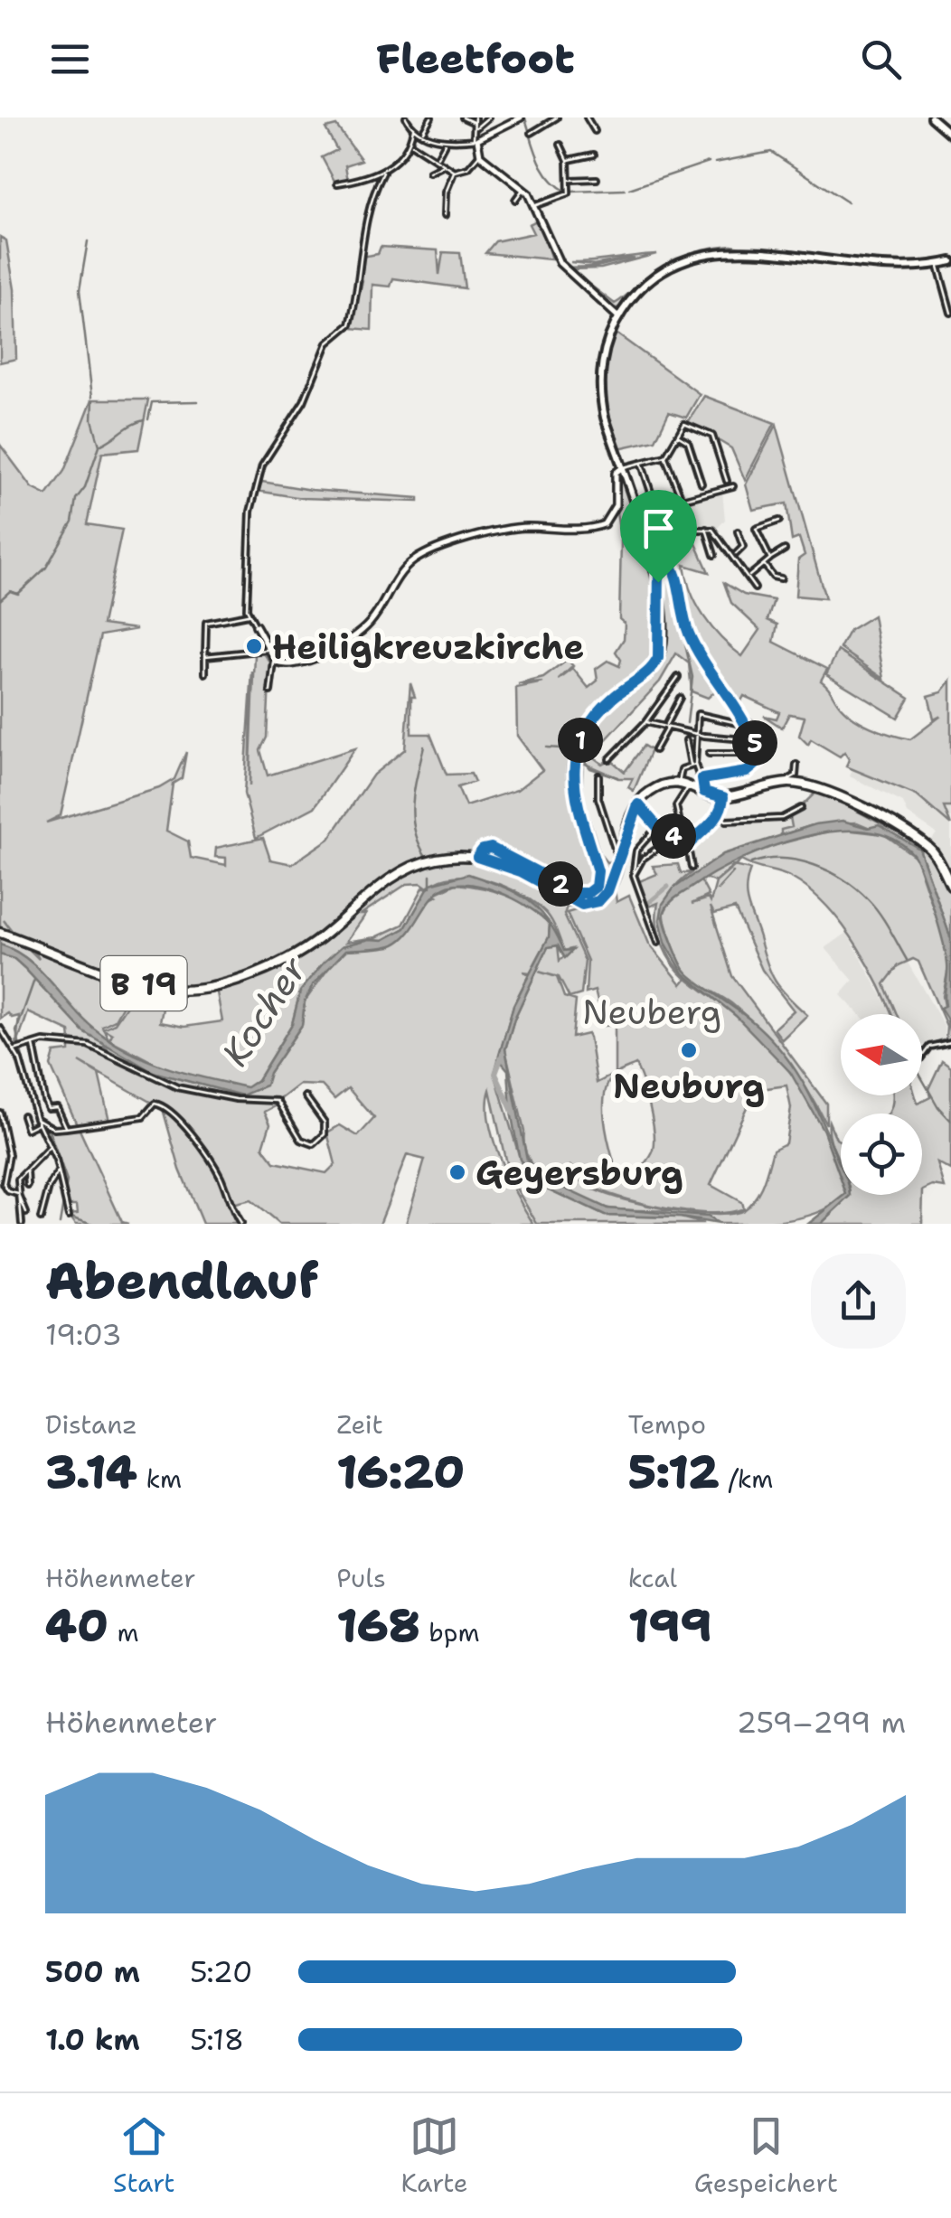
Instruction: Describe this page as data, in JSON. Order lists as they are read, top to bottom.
{
  "streets": {
    "main road": ["B 19"]
  },
  "water": ["Kocher"],
  "parks": ["Neuberg"],
  "places": ["Heiligkreuzkirche", "Neuburg", "Geyersburg"],
  "north": "left",
  "page": {
    "header": "Fleetfoot",
    "pins": [
      "1",
      "5",
      "4",
      "2"
    ],
    "heading": ["Abendlauf", "19:03"],
    "stats": [
      ["Distanz", "3.14 km"],
      ["Zeit", "16:20"],
      ["Tempo", "5:12 /km"],
      ["Höhenmeter", "40 m"],
      ["Puls", "168 bpm"],
      ["kcal", "199"]
    ],
    "chart": ["Höhenmeter", "259–299 m"],
    "list": [
      {
        "name": "500 m",
        "note": "5:20"
      },
      {
        "name": "1.0 km",
        "note": "5:18"
      }
    ],
    "tabs": ["Start", "Karte", "Gespeichert"]
  }
}
